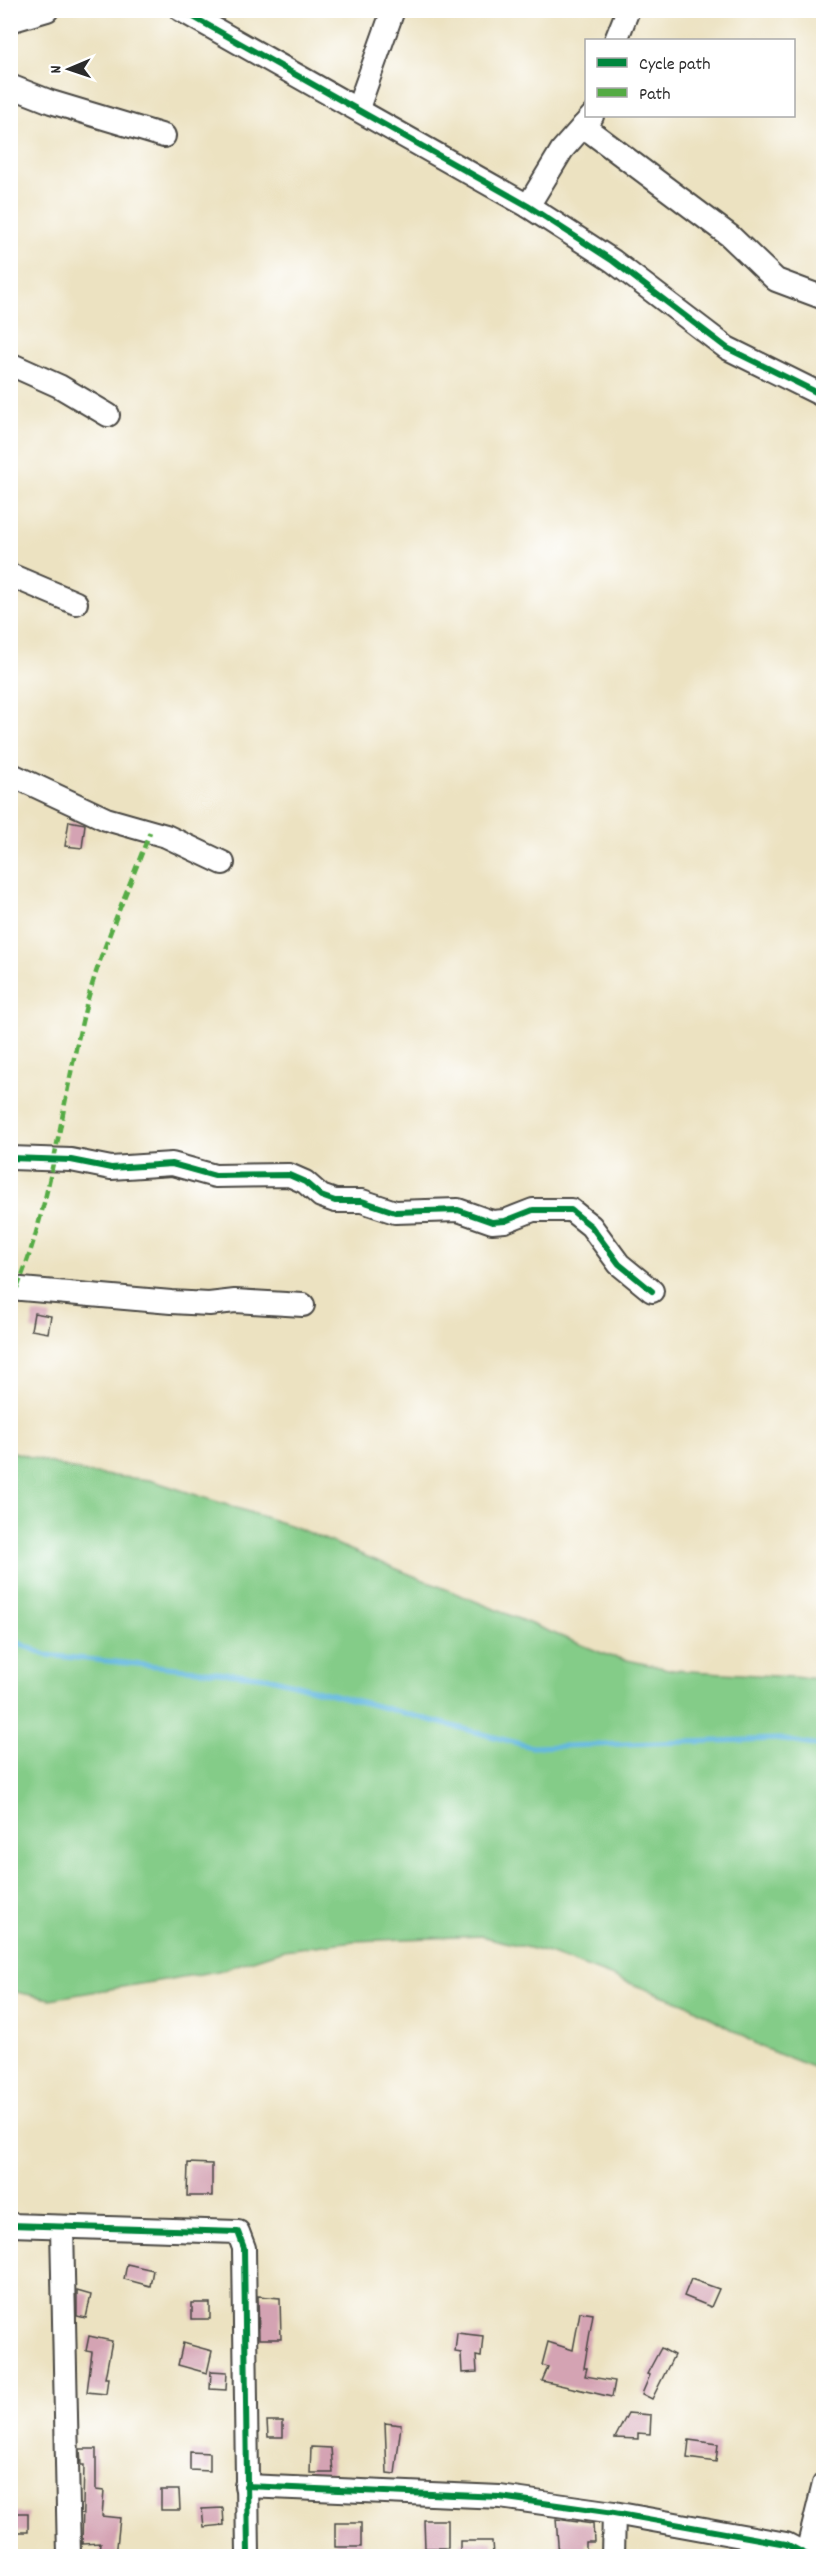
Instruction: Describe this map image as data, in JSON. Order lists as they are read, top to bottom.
{
  "legend": ["Cycle path", "Path"],
  "north": "left"
}
